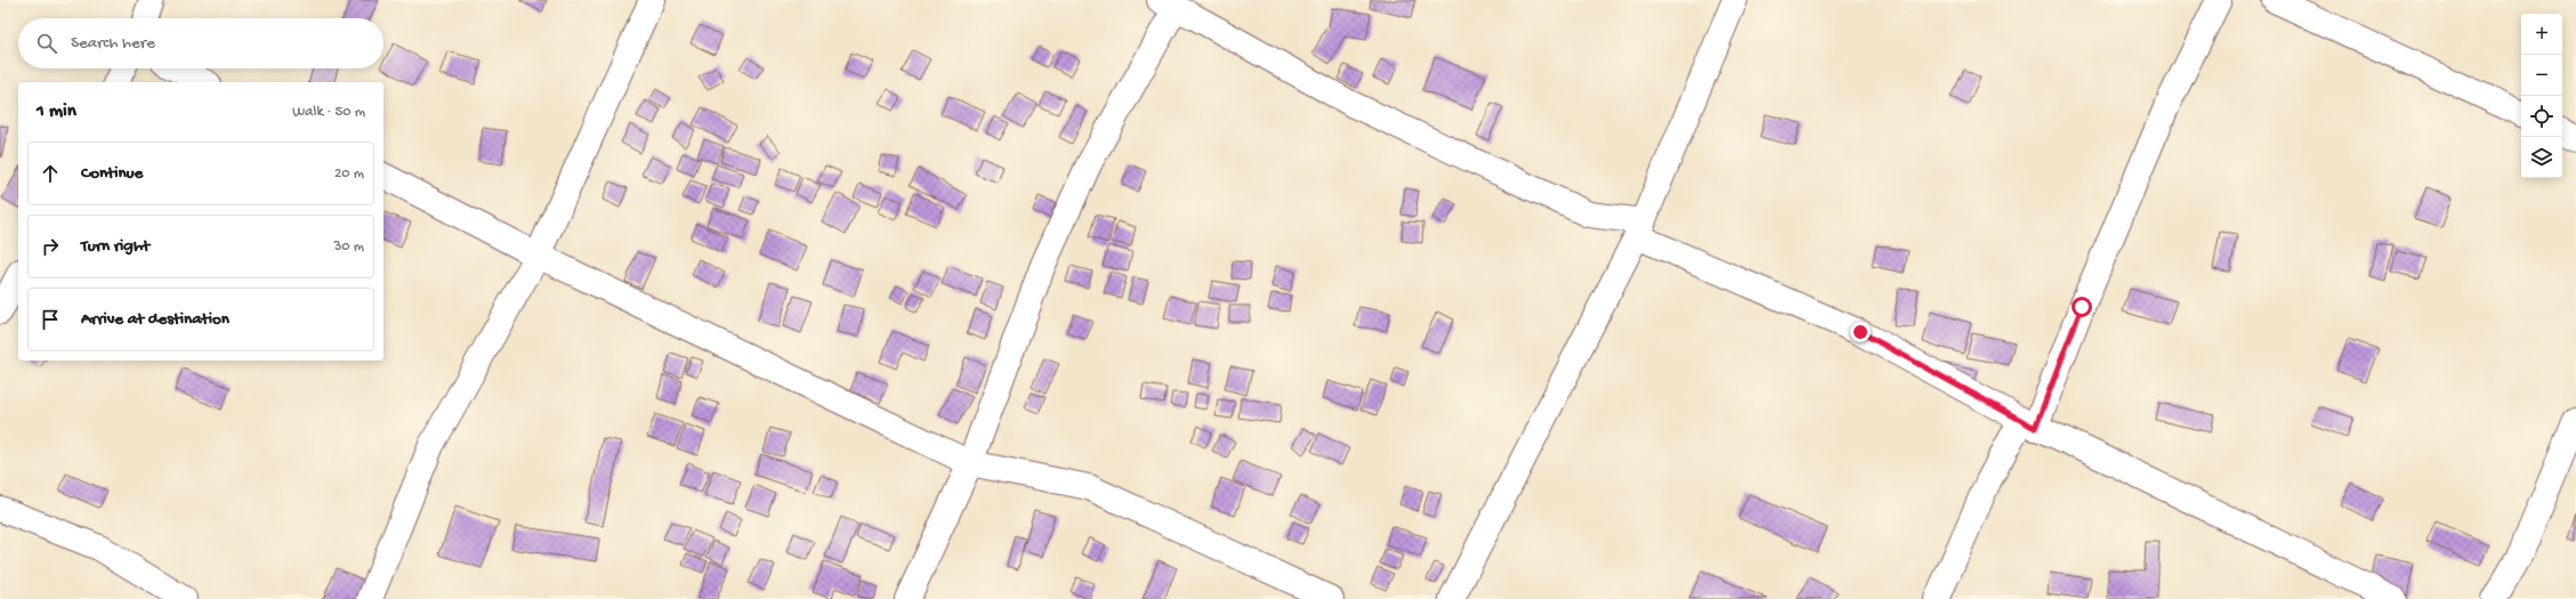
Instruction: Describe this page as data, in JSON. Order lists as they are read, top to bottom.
{
  "page": {
    "map_buttons": ["+", "−"],
    "search": "Search here",
    "heading": ["1 min", "Walk · 50 m"],
    "list": [
      ["Continue", "20 m"],
      ["Turn right", "30 m"],
      "Arrive at destination"
    ]
  }
}
